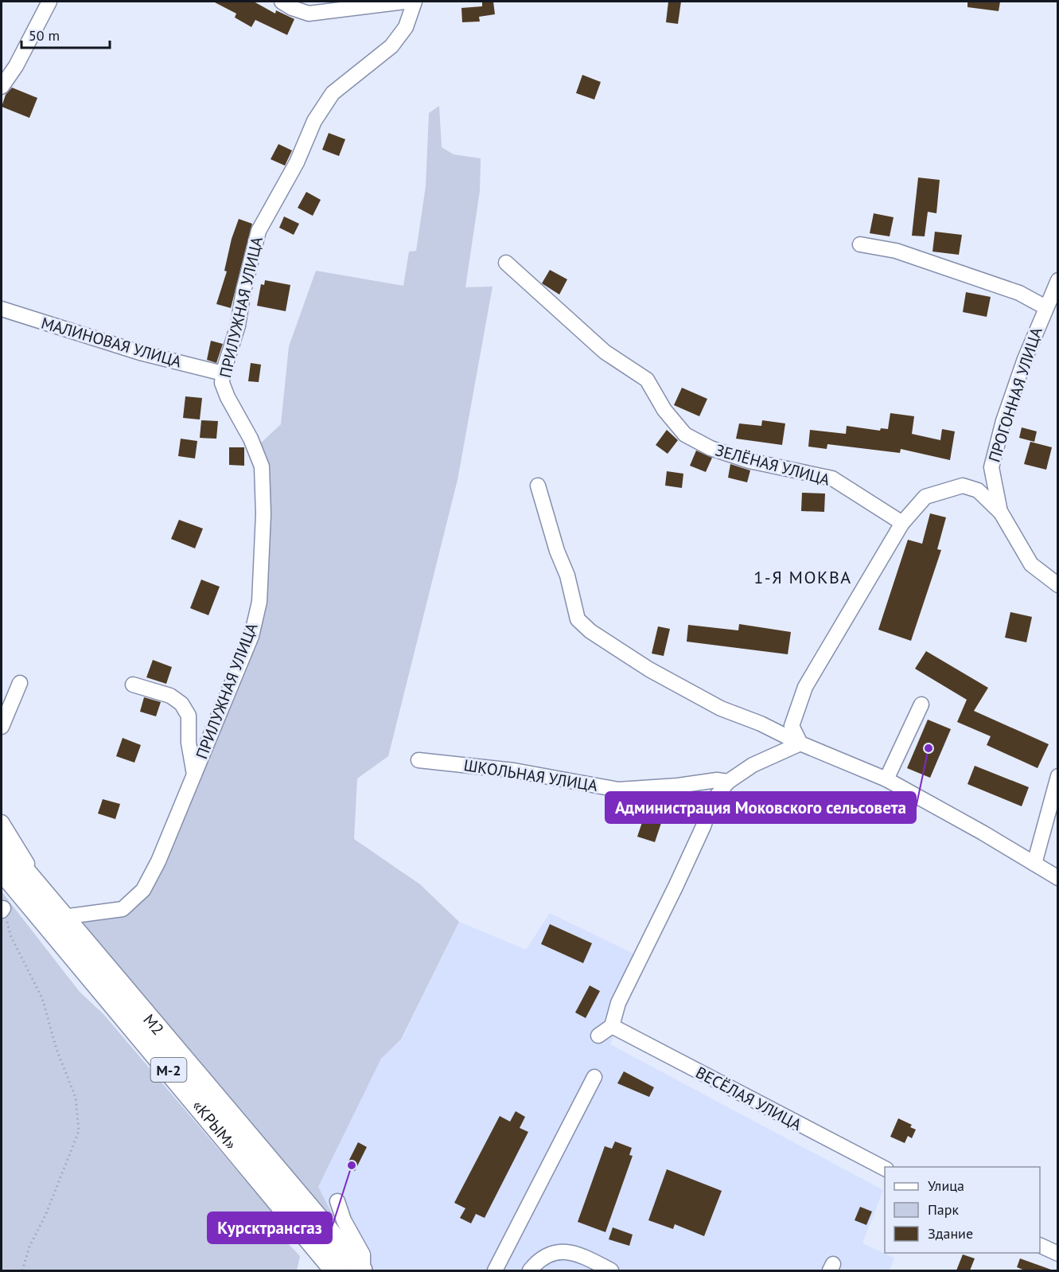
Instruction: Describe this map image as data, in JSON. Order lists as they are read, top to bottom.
{
  "streets": {
    "highway": ["М2", "М-2", "«КРЫМ»"],
    "street": [
      "ПРИЛУЖНАЯ УЛИЦА",
      "МАЛИНОВАЯ УЛИЦА",
      "ПРОГОННАЯ УЛИЦА",
      "ЗЕЛЁНАЯ УЛИЦА",
      "ШКОЛЬНАЯ УЛИЦА",
      "ВЕСЁЛАЯ УЛИЦА"
    ]
  },
  "crossings": [
    ["ПРИЛУЖНАЯ УЛИЦА", "МАЛИНОВАЯ УЛИЦА"],
    ["ПРИЛУЖНАЯ УЛИЦА", "М2"]
  ],
  "districts": ["1-Я МОКВА"],
  "places": ["Администрация Моковского сельсовета", "Курсктрансгаз"],
  "legend": ["Улица", "Парк", "Здание"],
  "scale_bar": "50 m"
}
